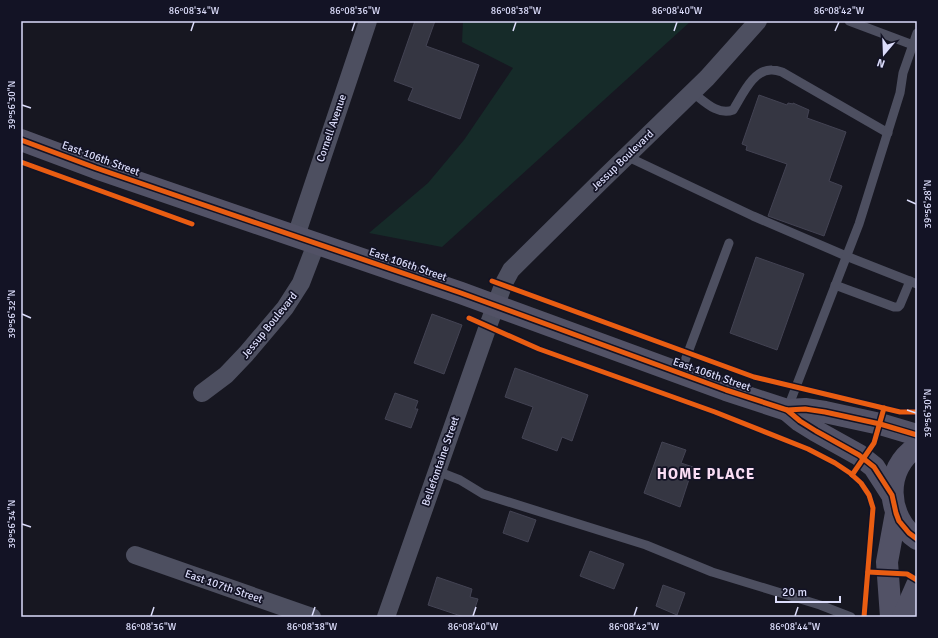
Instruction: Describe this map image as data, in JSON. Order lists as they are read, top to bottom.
{
  "streets": {
    "street": [
      "Cornell Avenue",
      "East 106th Street",
      "Jessup Boulevard",
      "Bellefontaine Street",
      "East 107th Street"
    ]
  },
  "crossings": [
    ["Cornell Avenue", "East 106th Street"],
    ["East 106th Street", "Jessup Boulevard"],
    ["East 106th Street", "Bellefontaine Street"],
    ["Jessup Boulevard", "Bellefontaine Street"]
  ],
  "districts": ["HOME PLACE"],
  "scale_bar": "20 m",
  "north": "bottom",
  "coordinates": [
    "86°08'34\"W",
    "86°08'36\"W",
    "86°08'38\"W",
    "86°08'40\"W",
    "86°08'42\"W",
    "39°56'30\"N",
    "39°56'28\"N",
    "39°56'32\"N",
    "39°56'34\"N",
    "86°08'44\"W"
  ]
}
